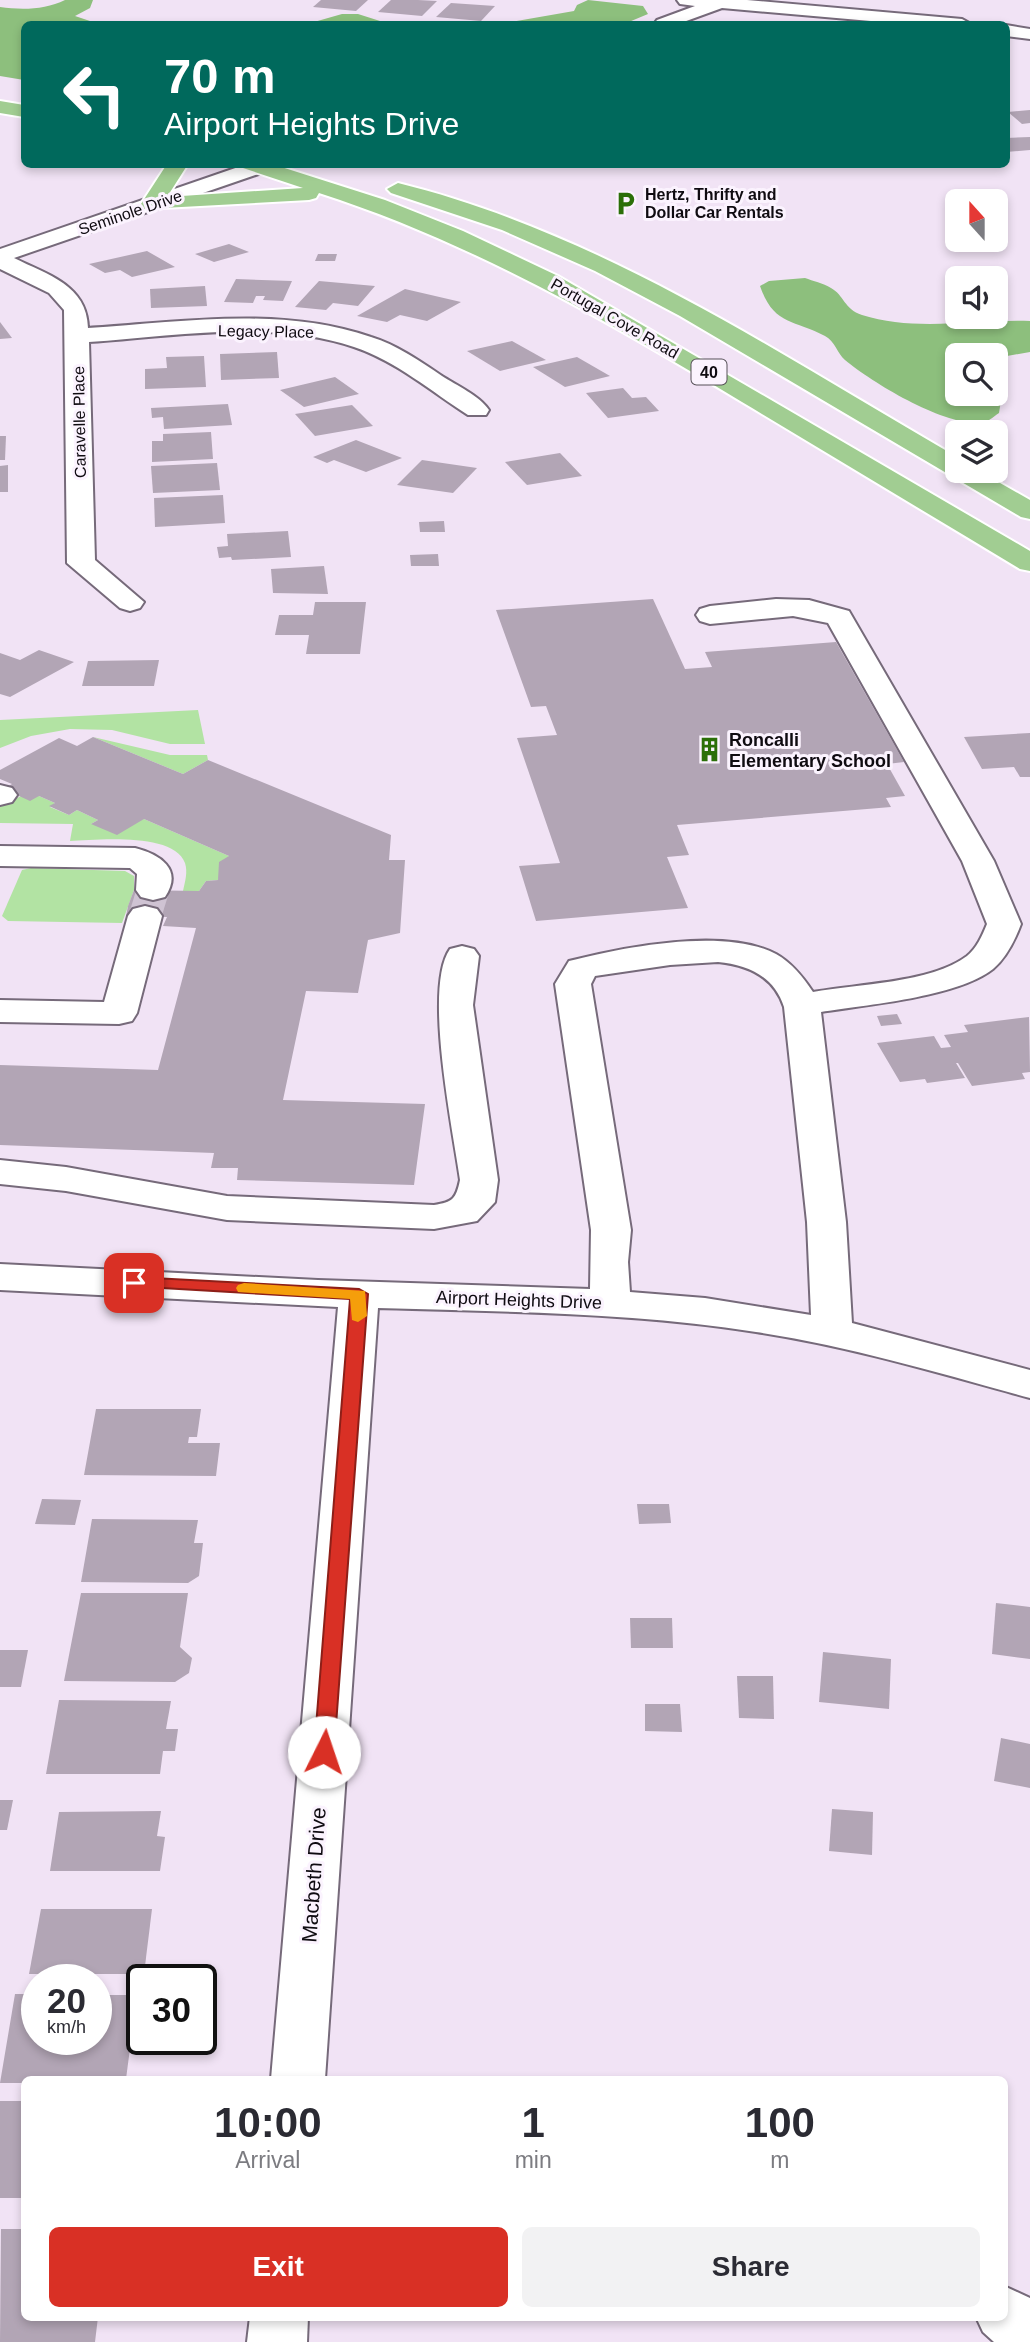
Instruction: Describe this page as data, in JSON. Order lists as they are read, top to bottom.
{
  "streets": {
    "main road": ["Portugal Cove Road", "40"],
    "street": [
      "Seminole Drive",
      "Legacy Place",
      "Caravelle Place",
      "Airport Heights Drive",
      "Macbeth Drive"
    ]
  },
  "crossings": [
    ["Seminole Drive", "Caravelle Place"],
    ["Legacy Place", "Caravelle Place"],
    ["Airport Heights Drive", "Macbeth Drive"]
  ],
  "places": {
    "parking": ["Hertz, Thrifty and Dollar Car Rentals"],
    "building": ["Roncalli Elementary School"]
  },
  "north": "top",
  "page": {
    "turn": ["70 m", "Airport Heights Drive"],
    "speed": "20 km/h",
    "limit": "30",
    "eta": [
      "10:00",
      "Arrival",
      "1",
      "min",
      "100",
      "m"
    ],
    "buttons": ["Exit", "Share"]
  }
}
